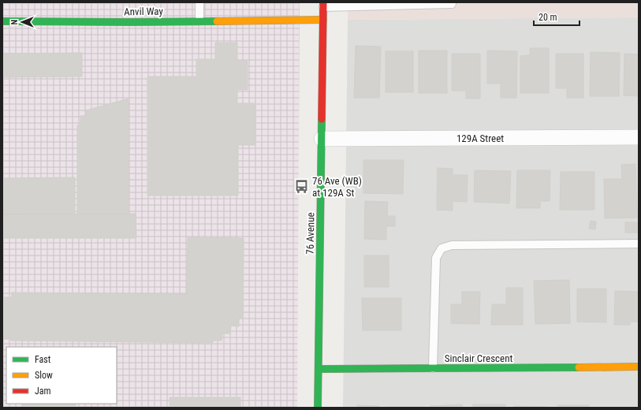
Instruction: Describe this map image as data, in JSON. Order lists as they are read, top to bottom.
{
  "streets": {
    "street": [
      "Anvil Way",
      "129A Street",
      "76 Avenue",
      "Sinclair Crescent"
    ]
  },
  "crossings": [
    ["Anvil Way", "76 Avenue"],
    ["129A Street", "76 Avenue"],
    ["76 Avenue", "Sinclair Crescent"]
  ],
  "places": {
    "bus stop": ["76 Ave (WB) at 129A St"]
  },
  "legend": ["Fast", "Slow", "Jam"],
  "scale_bar": "20 m",
  "north": "left"
}
